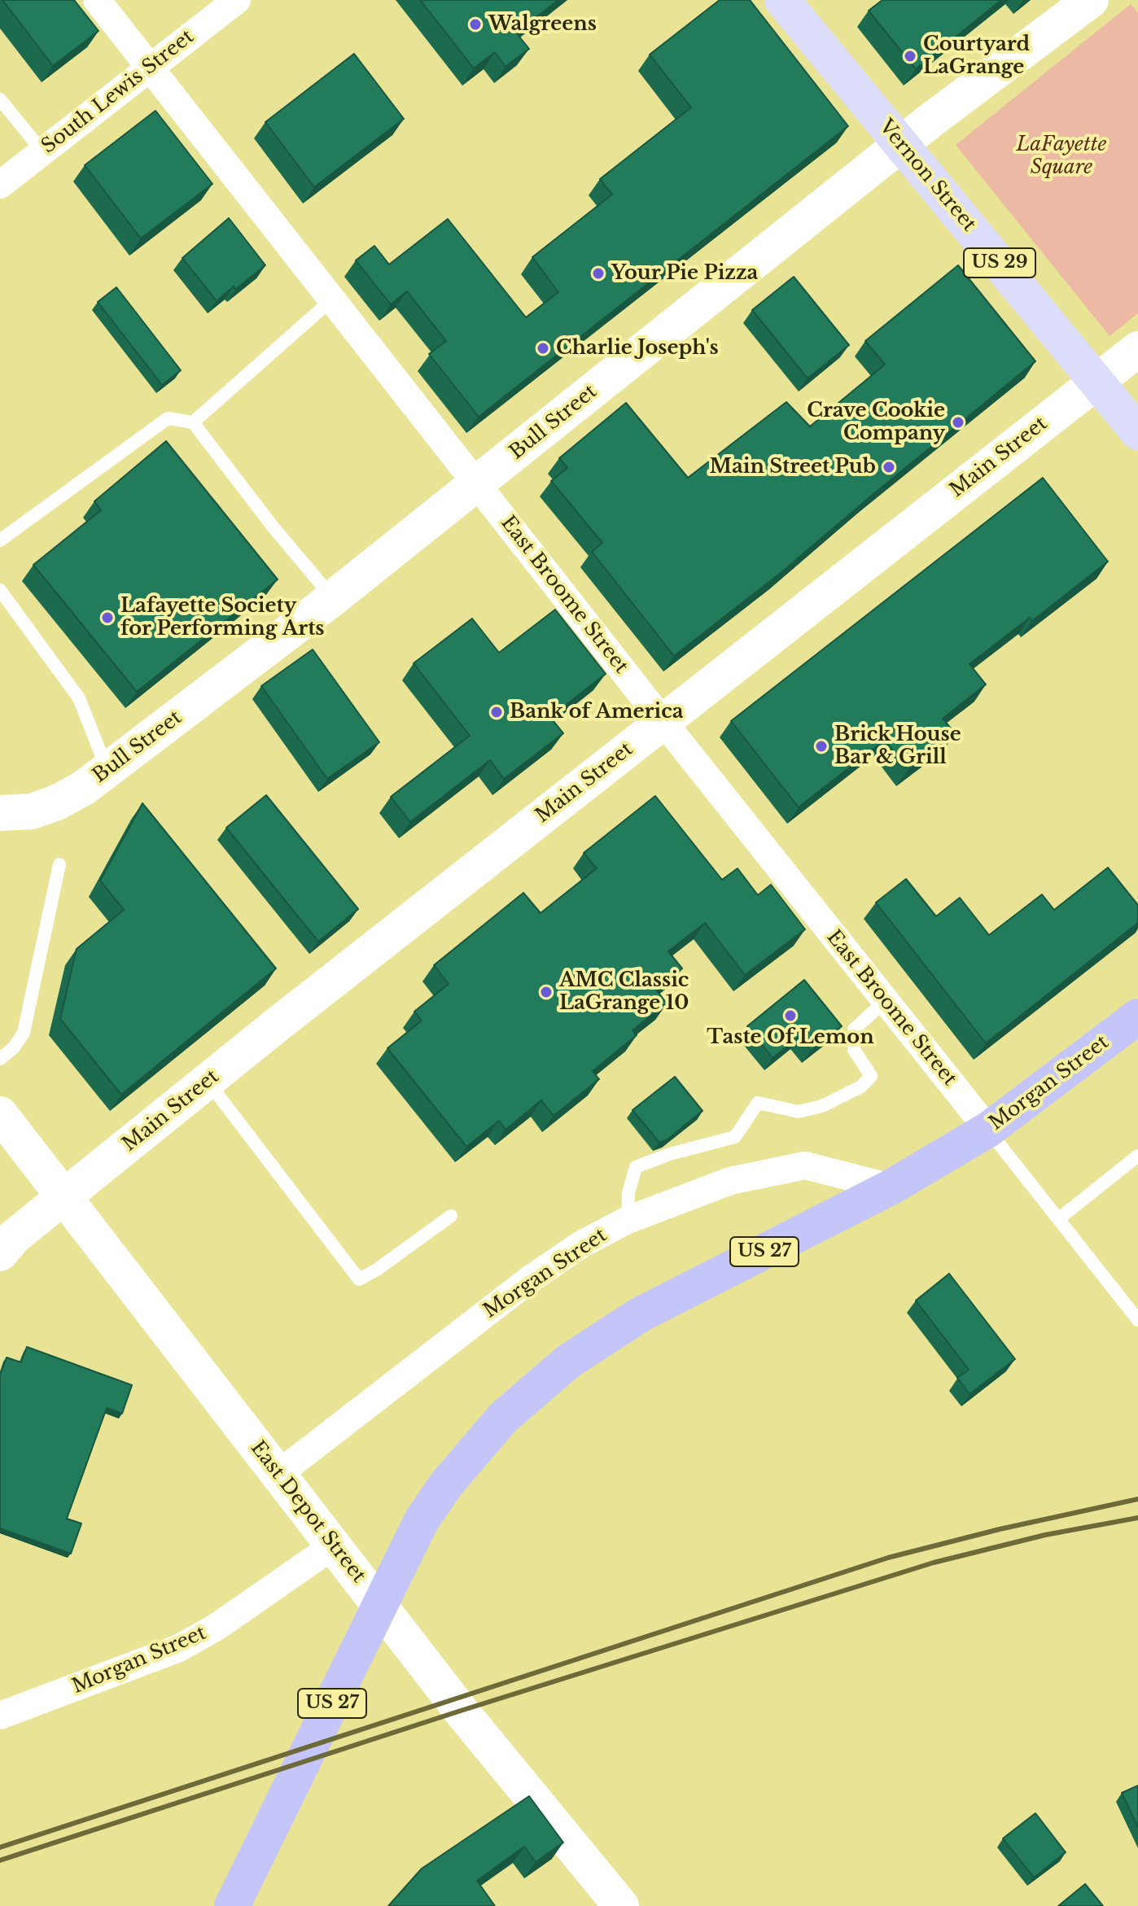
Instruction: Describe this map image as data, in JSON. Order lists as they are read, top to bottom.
{
  "streets": {
    "highway": ["Morgan Street", "US 27"],
    "main road": ["Vernon Street", "US 29"],
    "street": [
      "South Lewis Street",
      "Bull Street",
      "Main Street",
      "East Broome Street",
      "East Depot Street"
    ]
  },
  "crossings": [
    ["South Lewis Street", "East Broome Street"],
    ["Vernon Street", "US 29"],
    ["Vernon Street", "Bull Street"],
    ["Vernon Street", "Main Street"],
    ["US 29", "Main Street"],
    ["Bull Street", "East Broome Street"],
    ["Main Street", "East Broome Street"],
    ["Main Street", "East Depot Street"],
    ["East Broome Street", "Morgan Street"],
    ["Morgan Street", "East Depot Street"]
  ],
  "parks": ["LaFayette Square"],
  "places": [
    "Walgreens",
    "Courtyard LaGrange",
    "Your Pie Pizza",
    "Charlie Joseph's",
    "Crave Cookie Company",
    "Main Street Pub",
    "Lafayette Society for Performing Arts",
    "Bank of America",
    "Brick House Bar & Grill",
    "AMC Classic LaGrange 10",
    "Taste Of Lemon"
  ]
}
